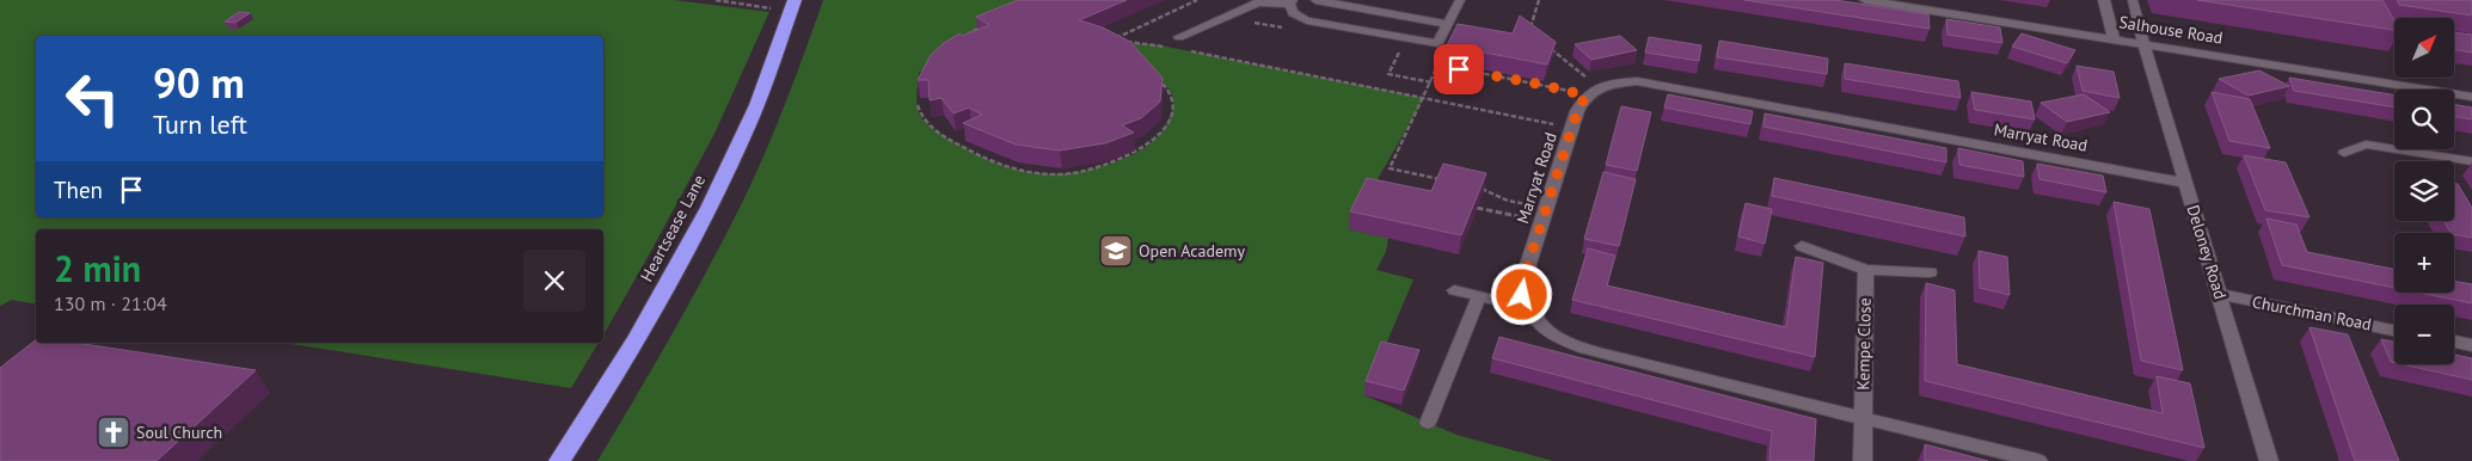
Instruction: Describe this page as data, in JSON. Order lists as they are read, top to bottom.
{
  "streets": {
    "highway": ["Heartsease Lane"],
    "street": [
      "Salhouse Road",
      "Marryat Road",
      "Deloney Road",
      "Churchman Road",
      "Kempe Close"
    ]
  },
  "crossings": [
    ["Salhouse Road", "Deloney Road"],
    ["Marryat Road", "Deloney Road"],
    ["Deloney Road", "Churchman Road"]
  ],
  "places": {
    "school or university": ["Open Academy"],
    "church": ["Soul Church"]
  },
  "north": "top right",
  "page": {
    "map_buttons": ["+", "−"],
    "turn": ["90 m", "Turn left"],
    "then": "Then",
    "heading": ["2 min", "130 m · 21:04"]
  }
}
